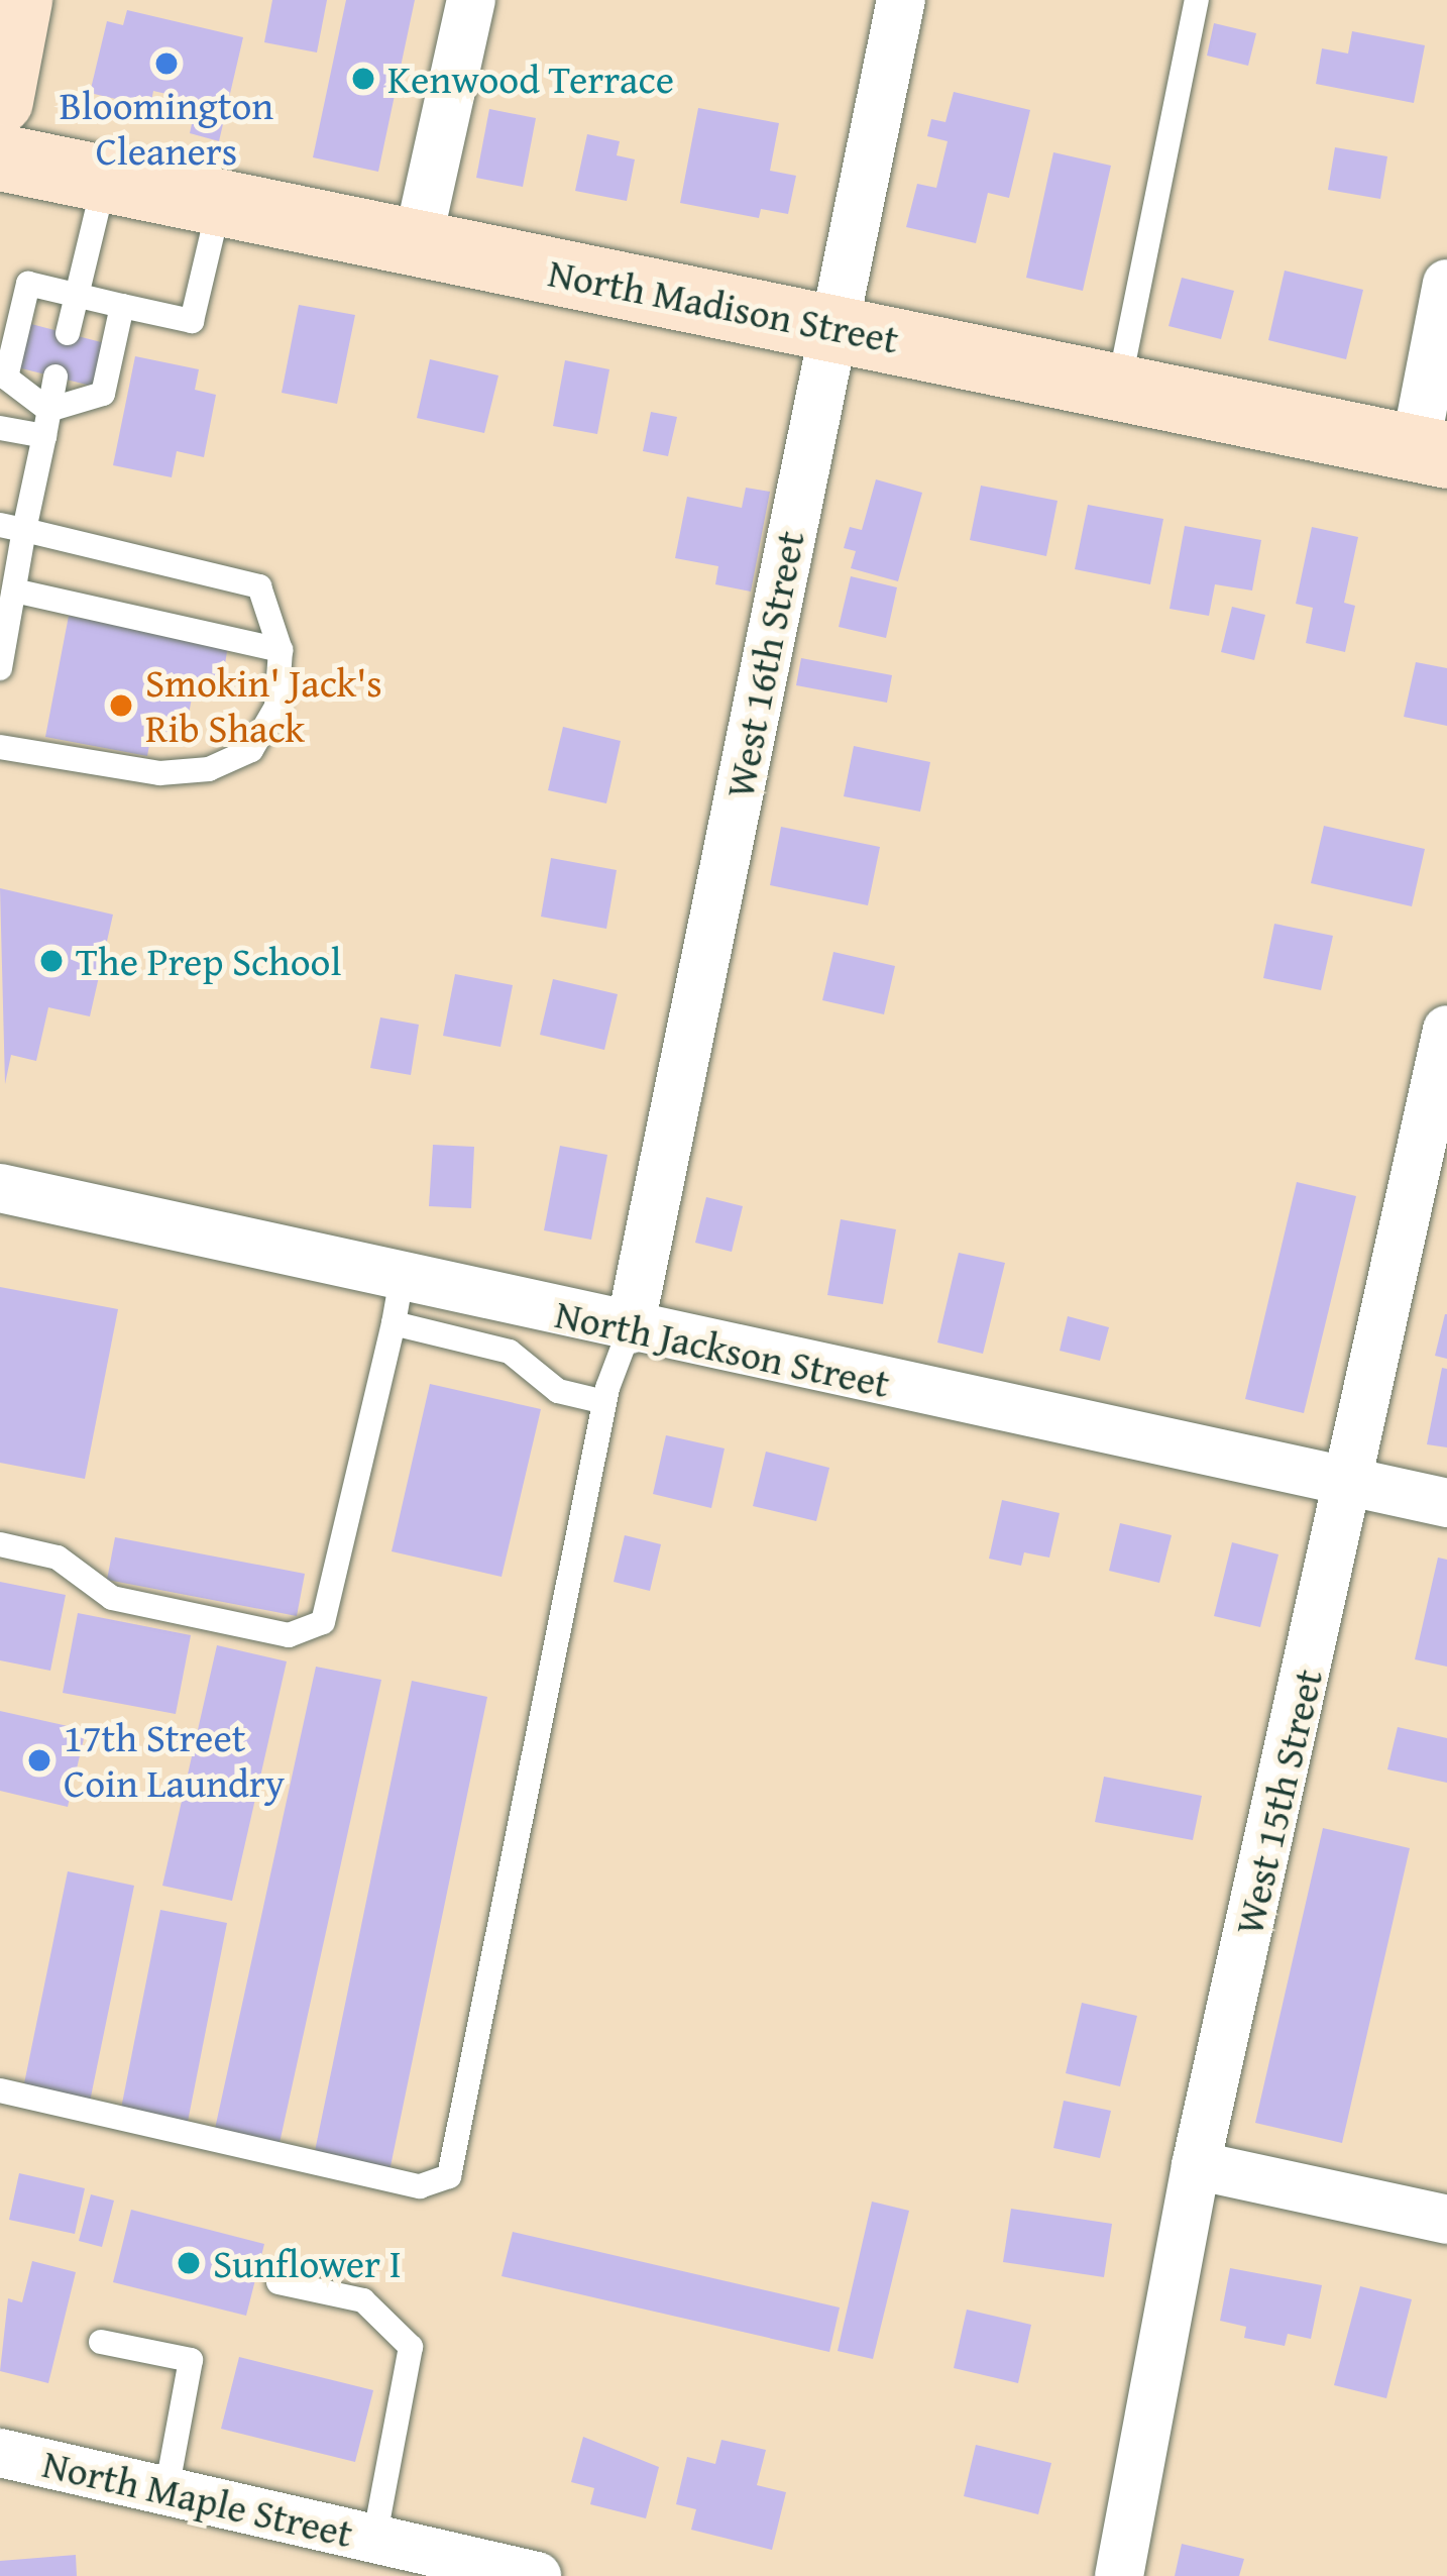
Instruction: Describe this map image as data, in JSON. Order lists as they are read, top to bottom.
{
  "streets": {
    "street": [
      "North Madison Street",
      "West 16th Street",
      "North Jackson Street",
      "West 15th Street",
      "North Maple Street"
    ]
  },
  "crossings": [
    ["North Madison Street", "West 16th Street"],
    ["West 16th Street", "North Jackson Street"],
    ["North Jackson Street", "West 15th Street"]
  ],
  "places": [
    "Bloomington Cleaners",
    "Kenwood Terrace",
    "Smokin' Jack's Rib Shack",
    "The Prep School",
    "17th Street Coin Laundry",
    "Sunflower I"
  ]
}
